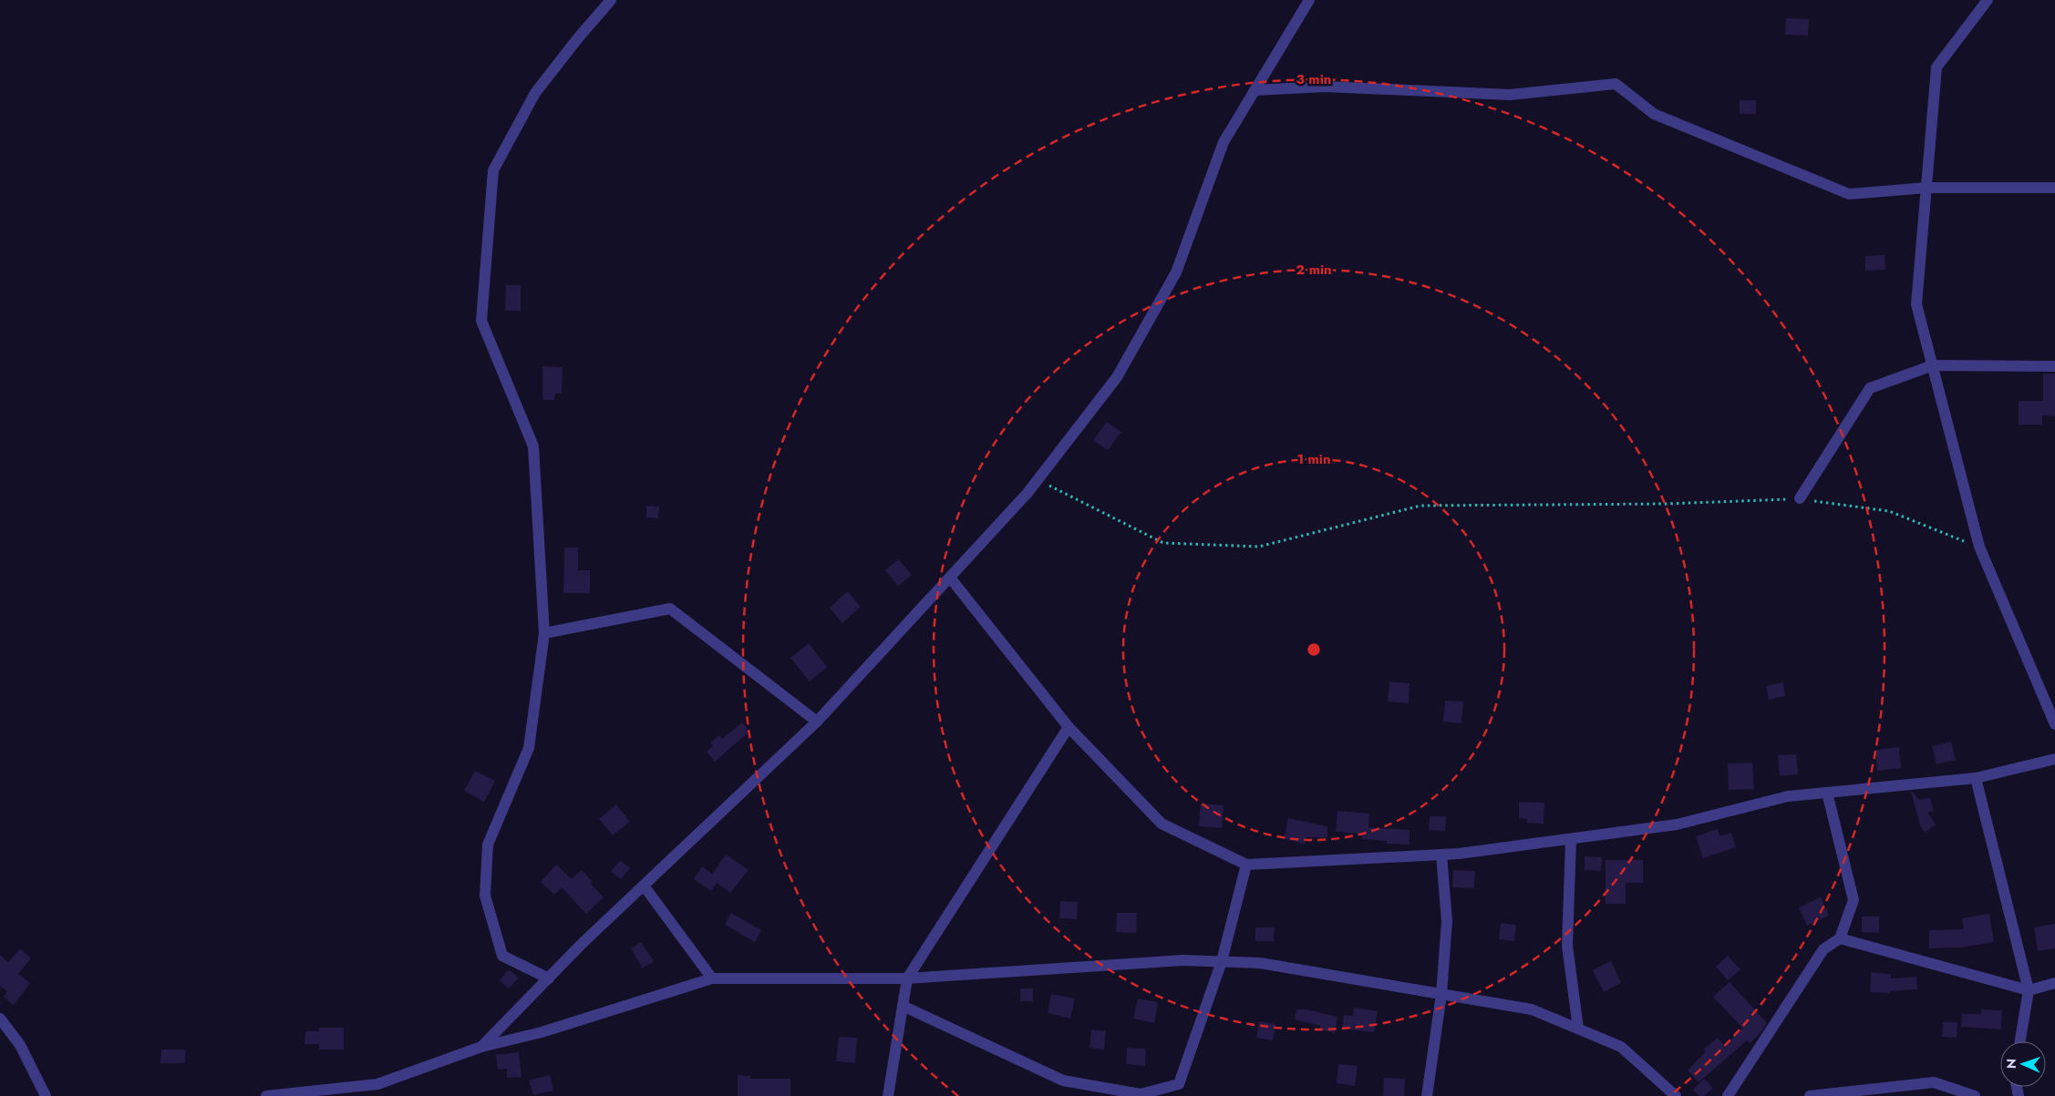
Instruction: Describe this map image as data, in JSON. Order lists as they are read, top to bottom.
{
  "north": "left",
  "rings": ["3 min", "2 min", "1 min"]
}
